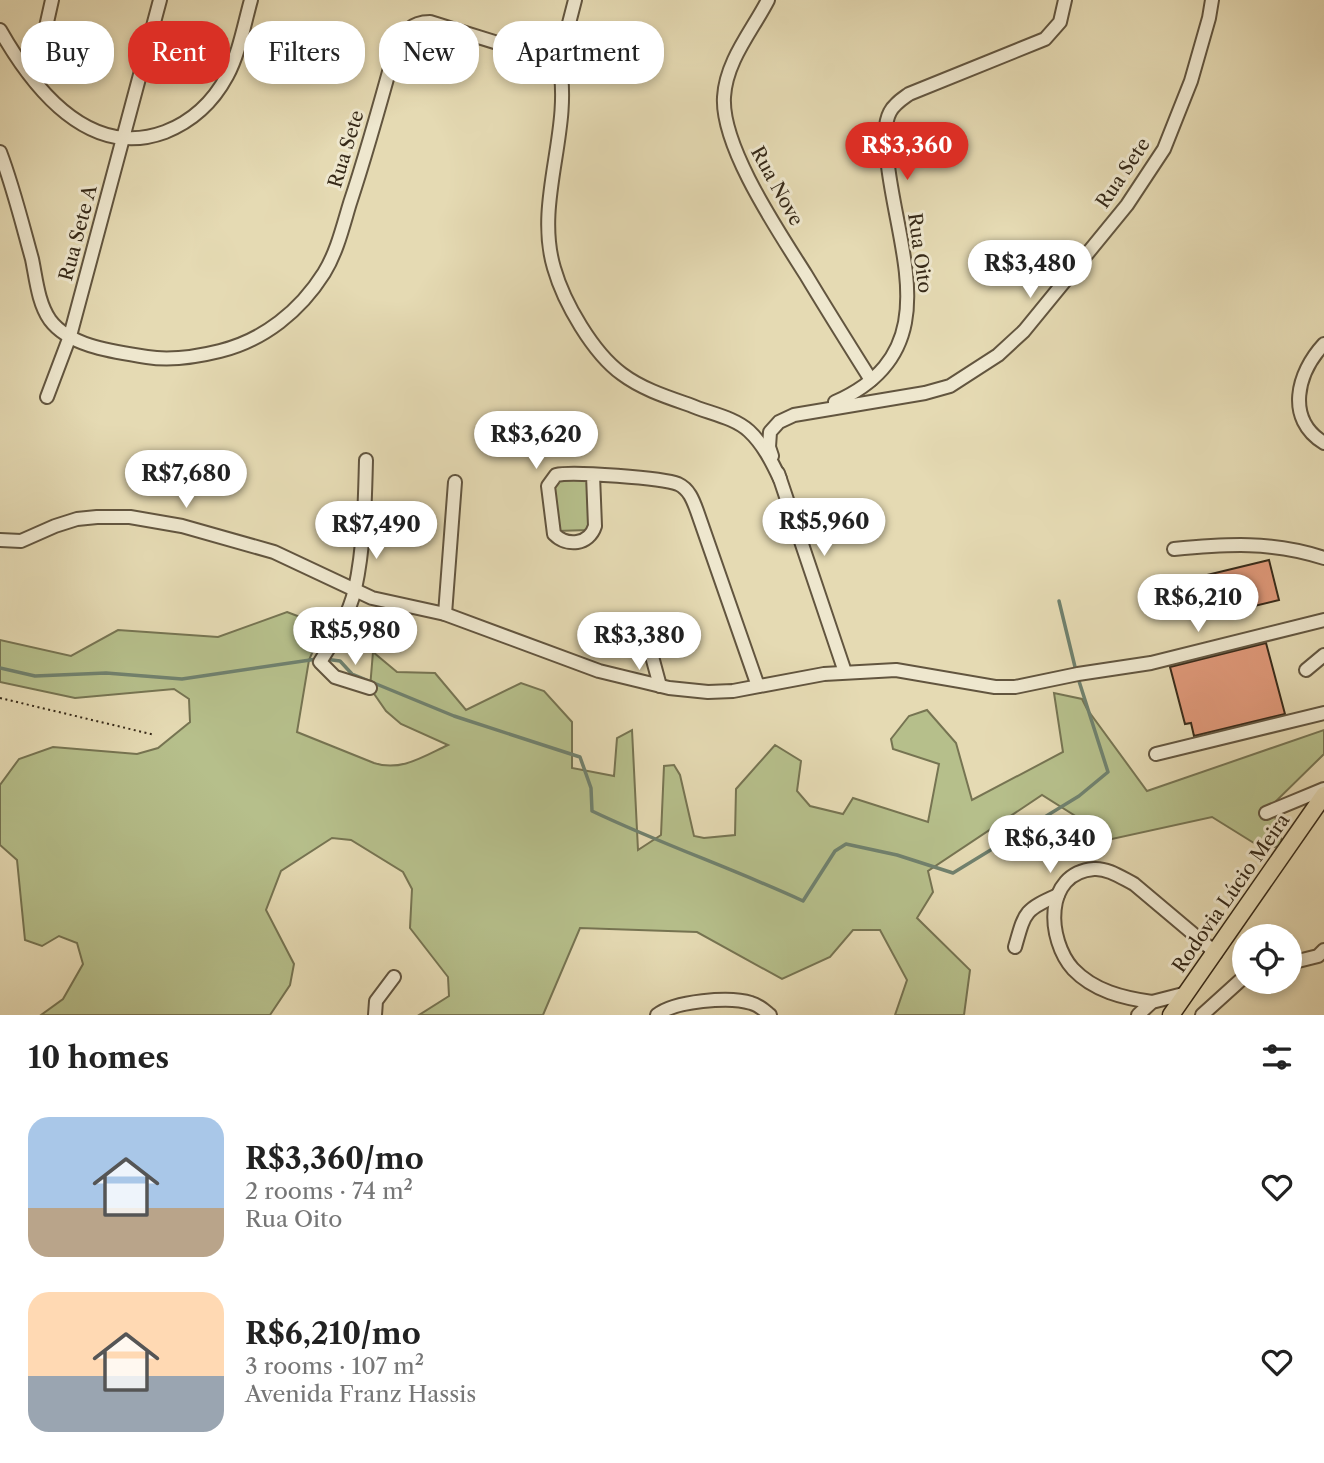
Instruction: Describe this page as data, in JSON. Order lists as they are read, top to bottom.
{
  "streets": {
    "main road": ["Rodovia Lúcio Meira"],
    "street": [
      "Rua Sete",
      "Rua Nove",
      "Rua Sete A",
      "Rua Oito"
    ]
  },
  "crossings": [
    ["Rua Sete", "Rua Sete A"],
    ["Rua Sete", "Rua Oito"],
    ["Rua Nove", "Rua Oito"]
  ],
  "page": {
    "chip": [
      "Buy",
      "Rent",
      "Filters",
      "New",
      "Apartment"
    ],
    "price": [
      "R$3,360",
      "R$3,480",
      "R$3,620",
      "R$7,680",
      "R$5,960",
      "R$7,490",
      "R$6,210",
      "R$5,980",
      "R$3,380",
      "R$6,340"
    ],
    "heading": "10 homes",
    "list": [
      {
        "name": "R$3,360/mo",
        "note": "2 rooms · 74 m² · Rua Oito"
      },
      {
        "name": "R$6,210/mo",
        "note": "3 rooms · 107 m² · Avenida Franz Hassis"
      }
    ]
  }
}
